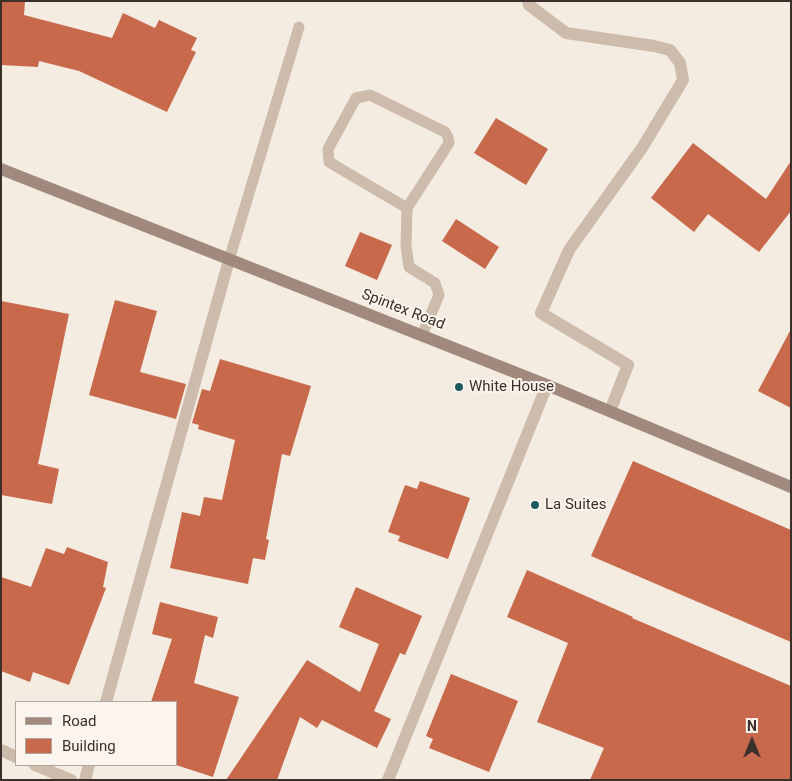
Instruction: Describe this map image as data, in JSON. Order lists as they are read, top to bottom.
{
  "streets": {
    "main road": ["Spintex Road"]
  },
  "places": ["White House", "La Suites"],
  "legend": ["Road", "Building"],
  "north": "top"
}
